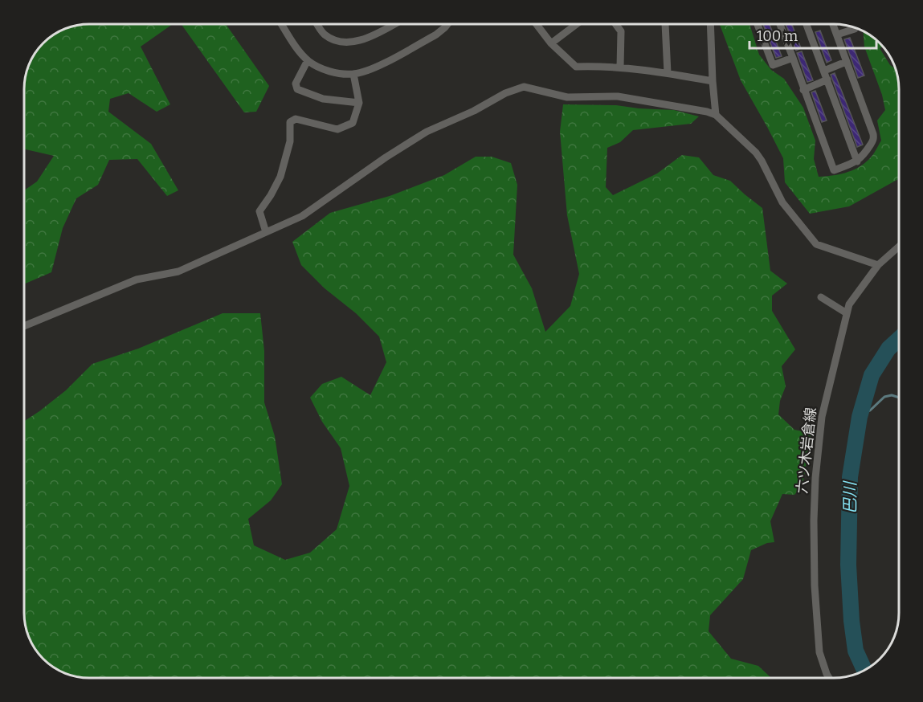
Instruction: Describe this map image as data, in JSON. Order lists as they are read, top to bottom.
{
  "streets": {
    "street": ["六ツ木岩倉線"]
  },
  "water": ["巴川"],
  "scale_bar": "100 m"
}
